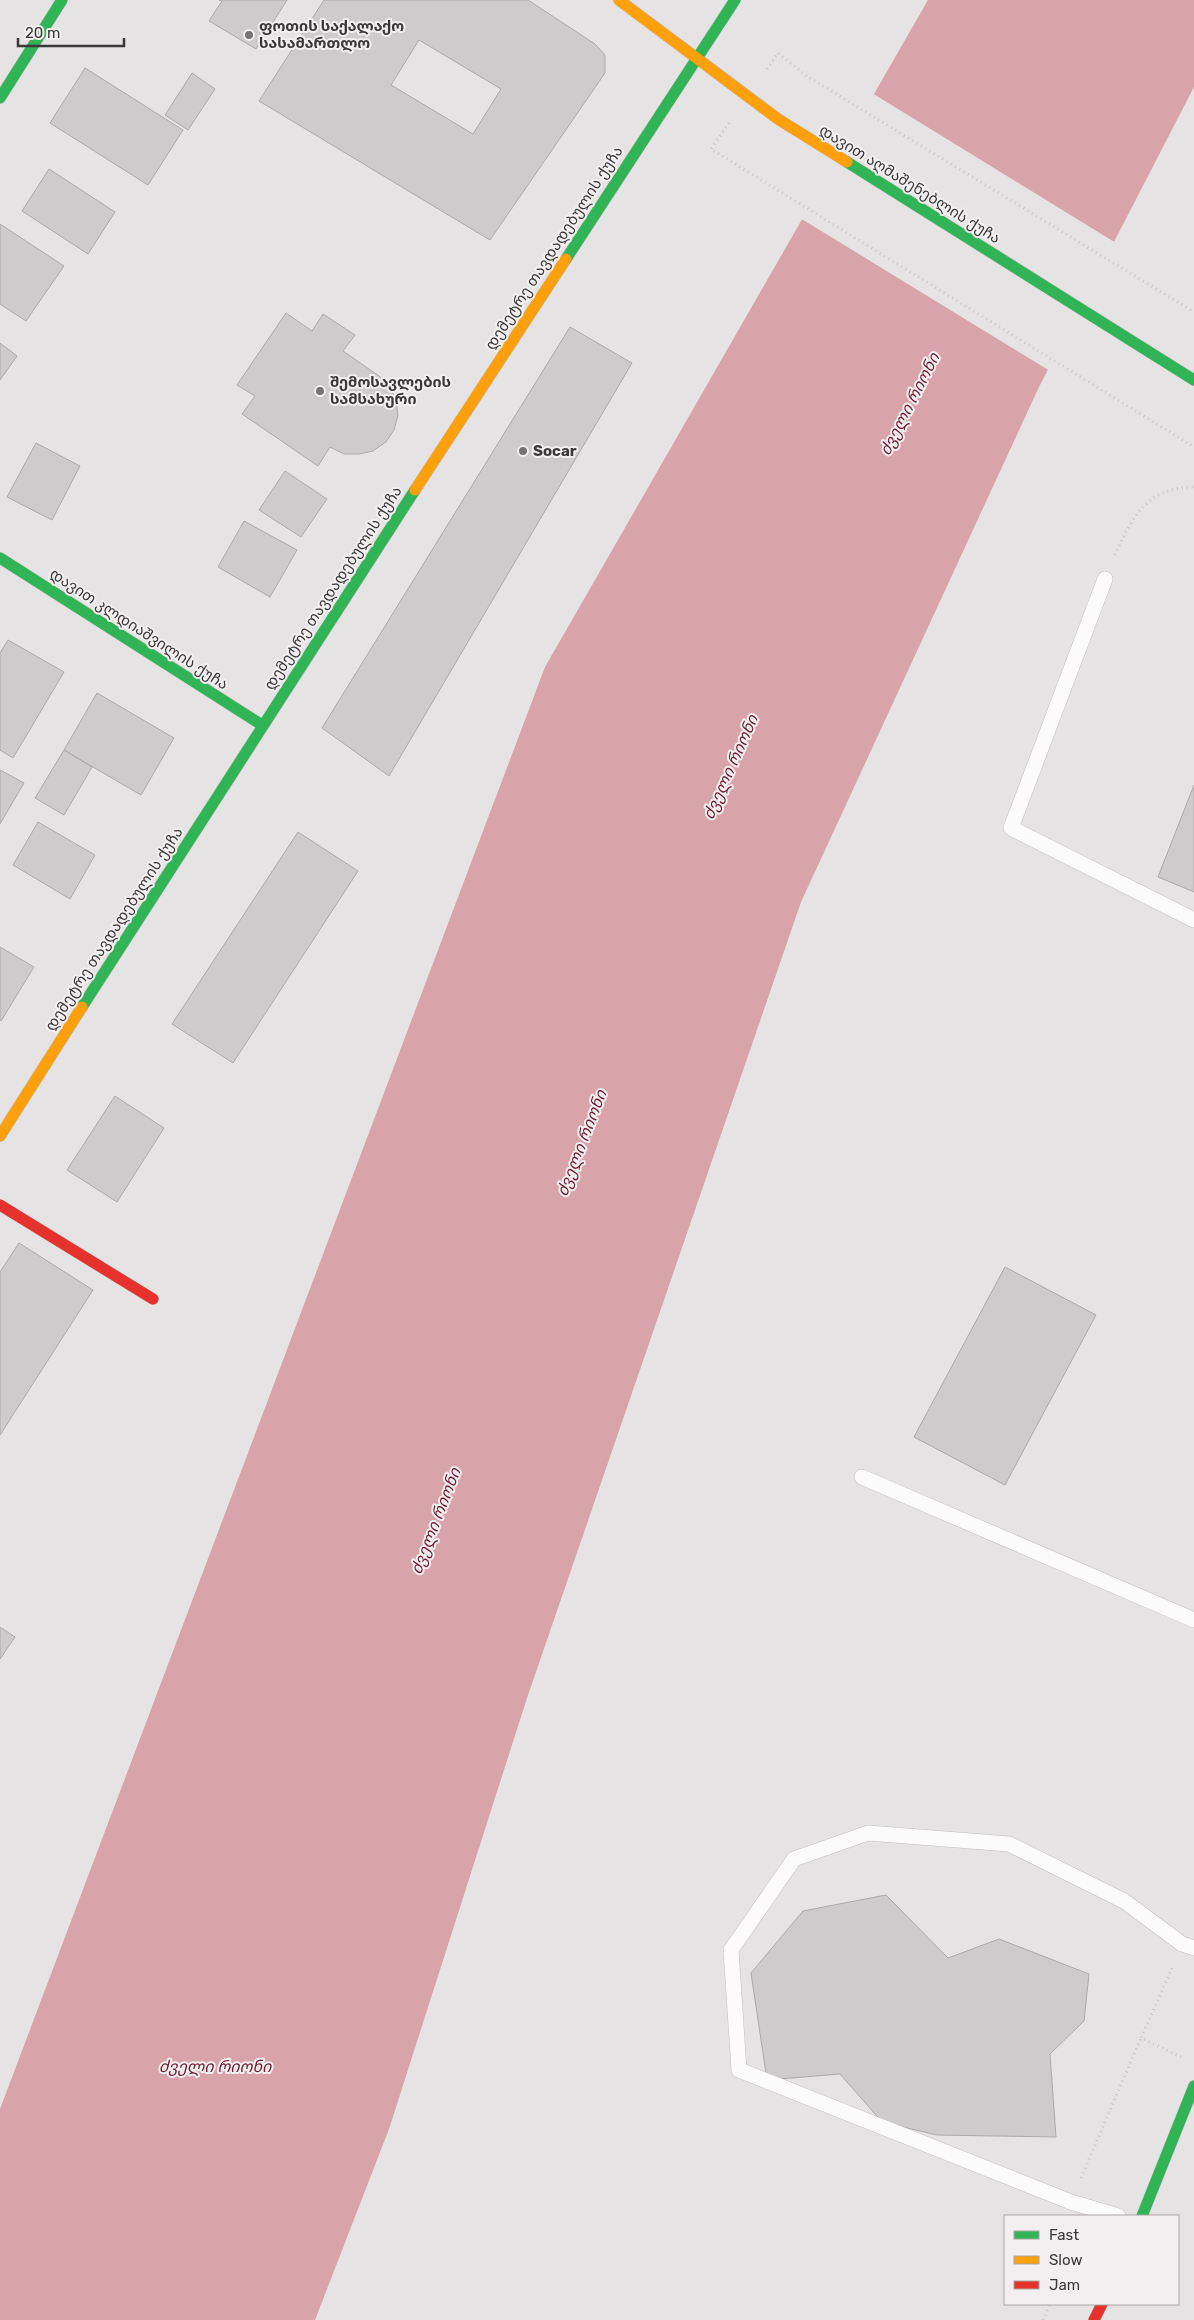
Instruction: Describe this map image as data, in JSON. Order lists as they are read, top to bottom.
{
  "streets": {
    "street": ["დავით აღმაშენებლის ქუჩა", "დემეტრე თავდადებულის ქუჩა", "დავით კლდიაშვილის ქუჩა"]
  },
  "crossings": [
    ["დავით აღმაშენებლის ქუჩა", "დემეტრე თავდადებულის ქუჩა"],
    ["დემეტრე თავდადებულის ქუჩა", "დავით კლდიაშვილის ქუჩა"]
  ],
  "water": ["ძველი რიონი"],
  "places": ["ფოთის საქალაქო სასამართლო", "შემოსავლების სამსახური", "Socar"],
  "legend": ["Fast", "Slow", "Jam"],
  "scale_bar": "20 m"
}
